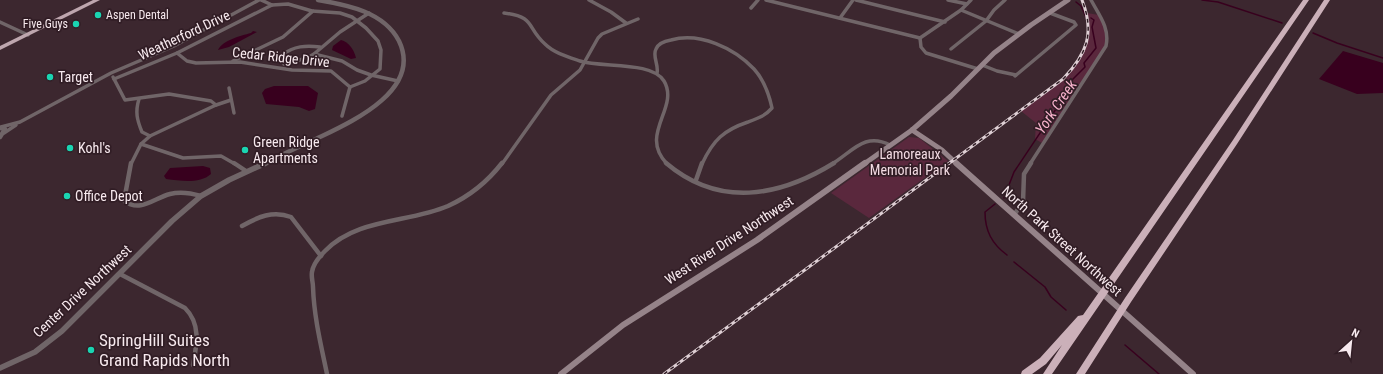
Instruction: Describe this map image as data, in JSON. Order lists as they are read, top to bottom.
{
  "streets": {
    "main road": ["West River Drive Northwest", "North Park Street Northwest"],
    "street": ["Weatherford Drive", "Cedar Ridge Drive", "Center Drive Northwest"]
  },
  "crossings": [
    ["Weatherford Drive", "Cedar Ridge Drive"],
    ["West River Drive Northwest", "North Park Street Northwest"]
  ],
  "water": ["York Creek"],
  "parks": ["Lamoreaux Memorial Park"],
  "places": [
    "Aspen Dental",
    "Five Guys",
    "Target",
    "Kohl's",
    "Green Ridge Apartments",
    "Office Depot",
    "SpringHill Suites Grand Rapids North"
  ],
  "north": "top right"
}
